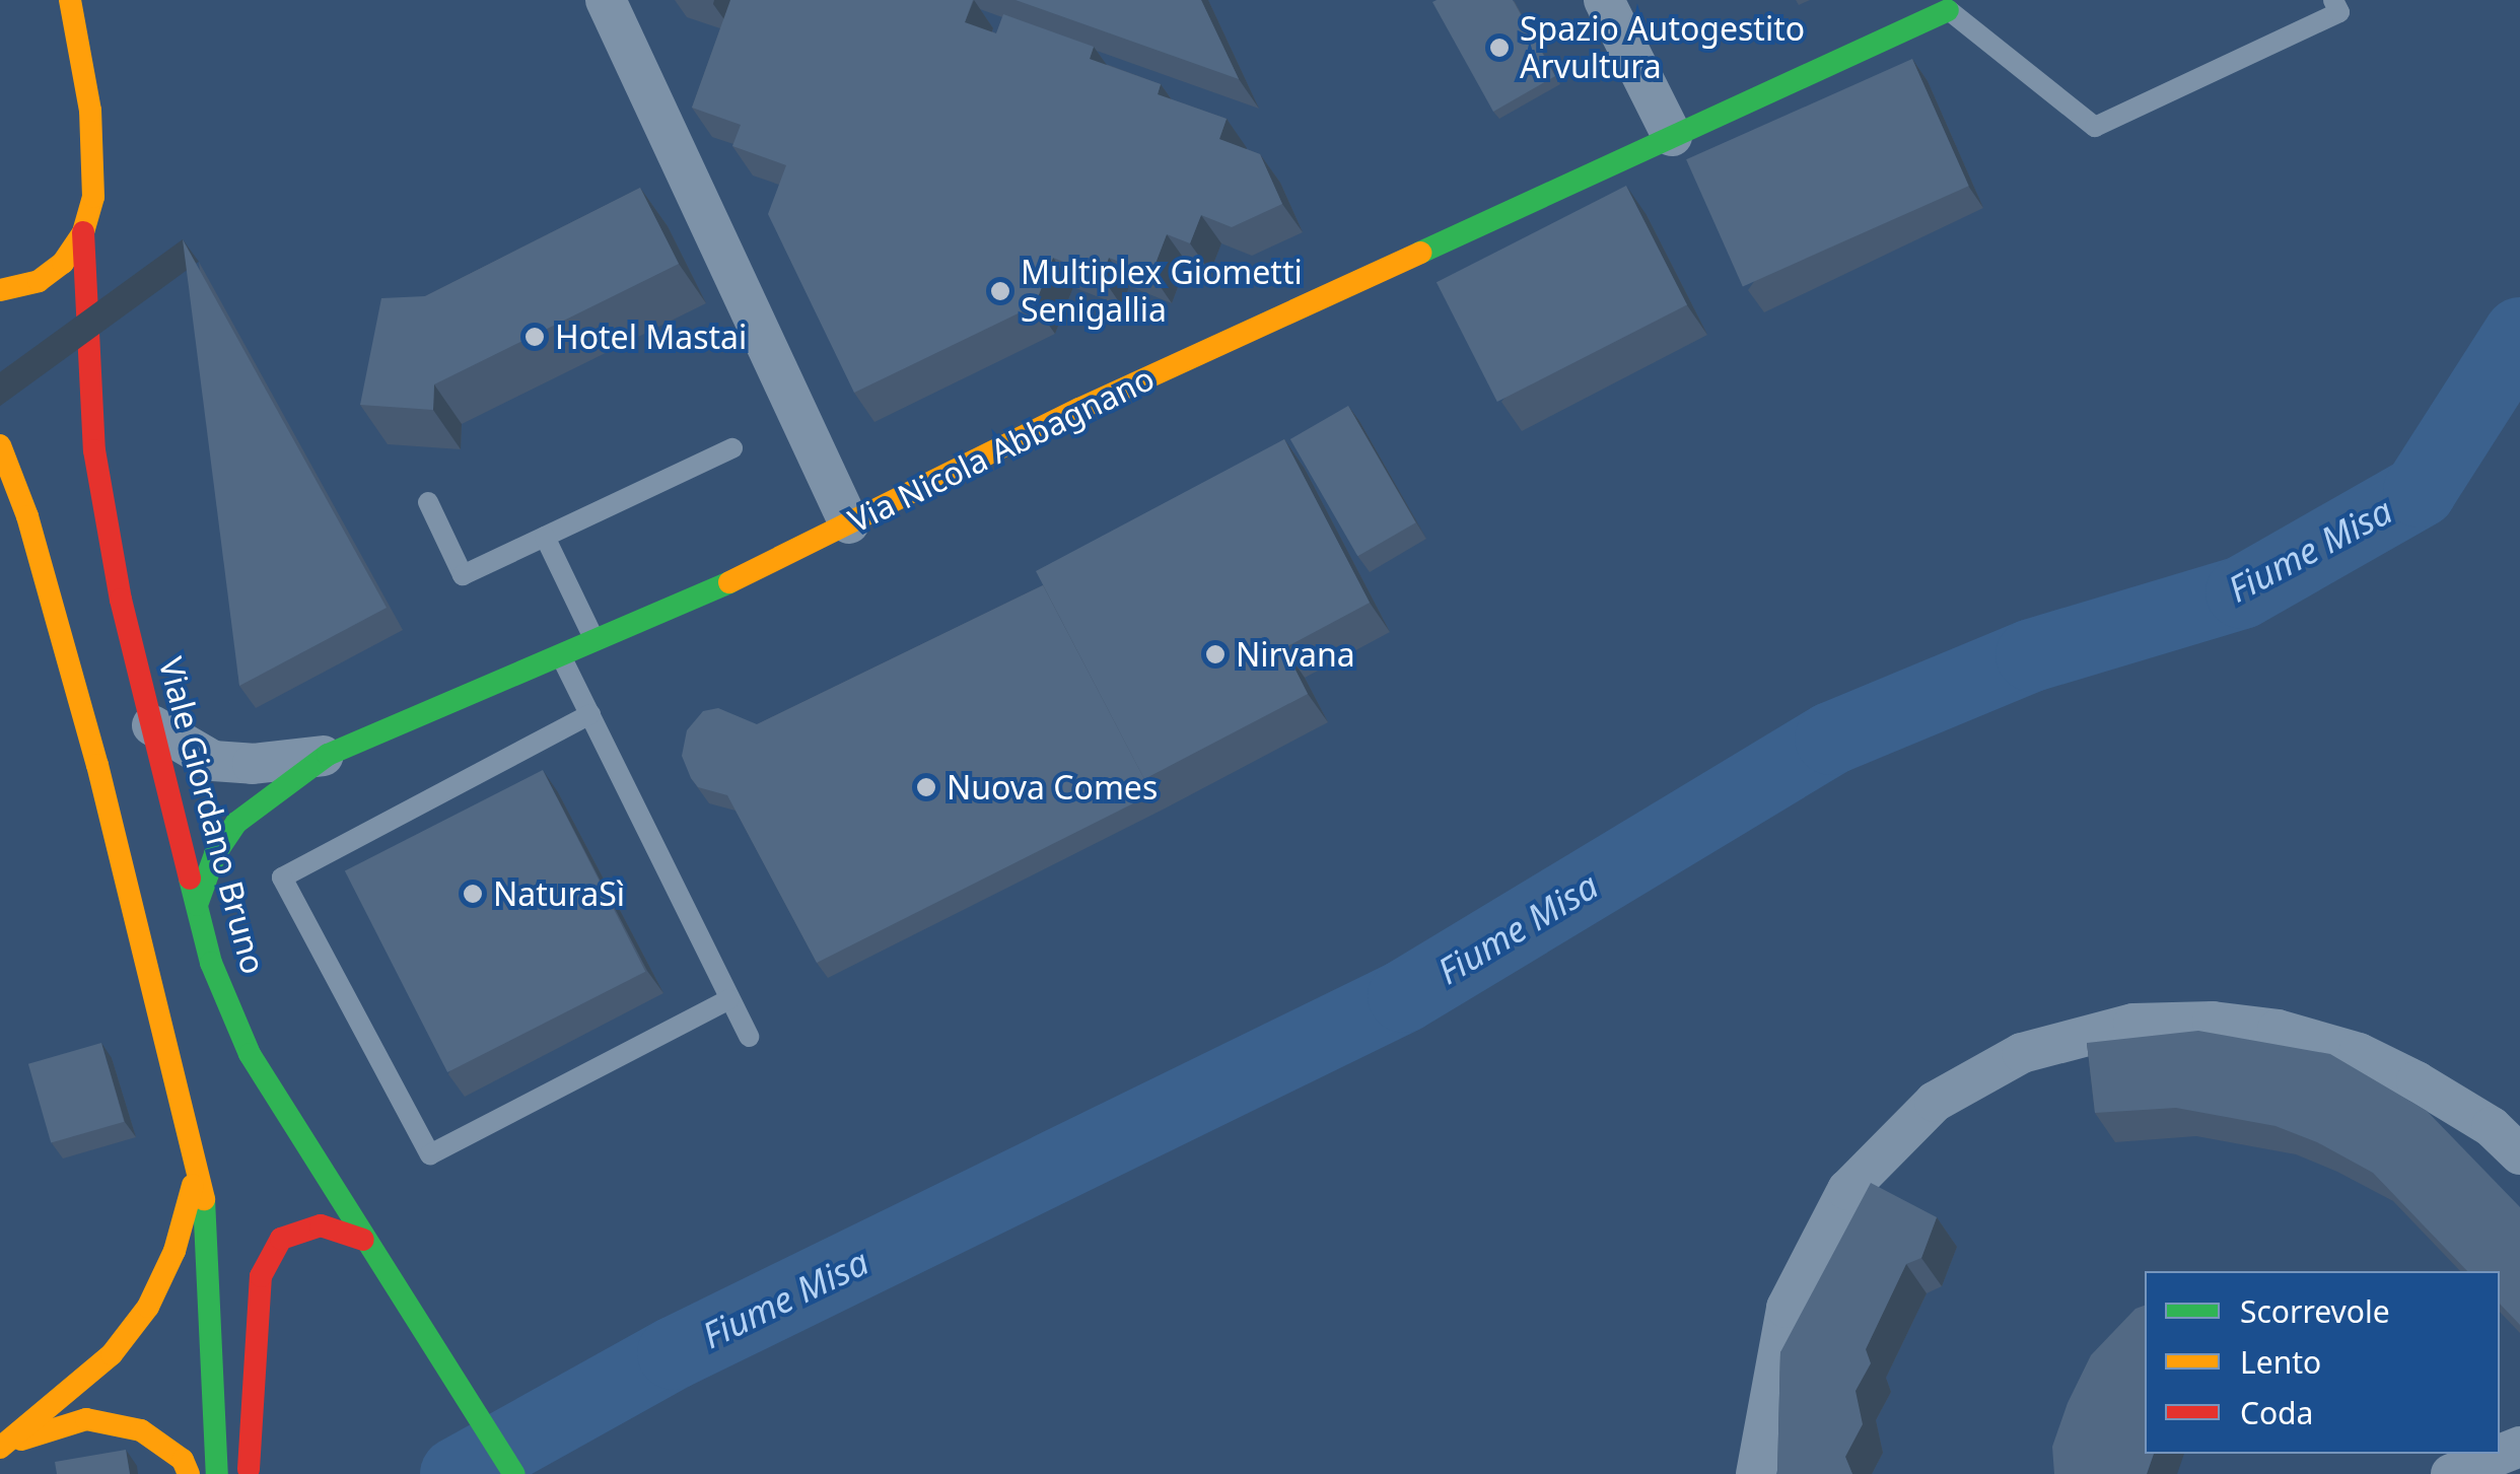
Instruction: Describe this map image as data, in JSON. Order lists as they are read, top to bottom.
{
  "streets": {
    "main road": ["Via Nicola Abbagnano", "Viale Giordano Bruno"]
  },
  "crossings": [
    ["Via Nicola Abbagnano", "Viale Giordano Bruno"]
  ],
  "water": ["Fiume Misa"],
  "places": [
    "Spazio Autogestito Arvultura",
    "Multiplex Giometti Senigallia",
    "Hotel Mastai",
    "Nirvana",
    "Nuova Comes",
    "NaturaSì"
  ],
  "legend": ["Scorrevole", "Lento", "Coda"]
}
